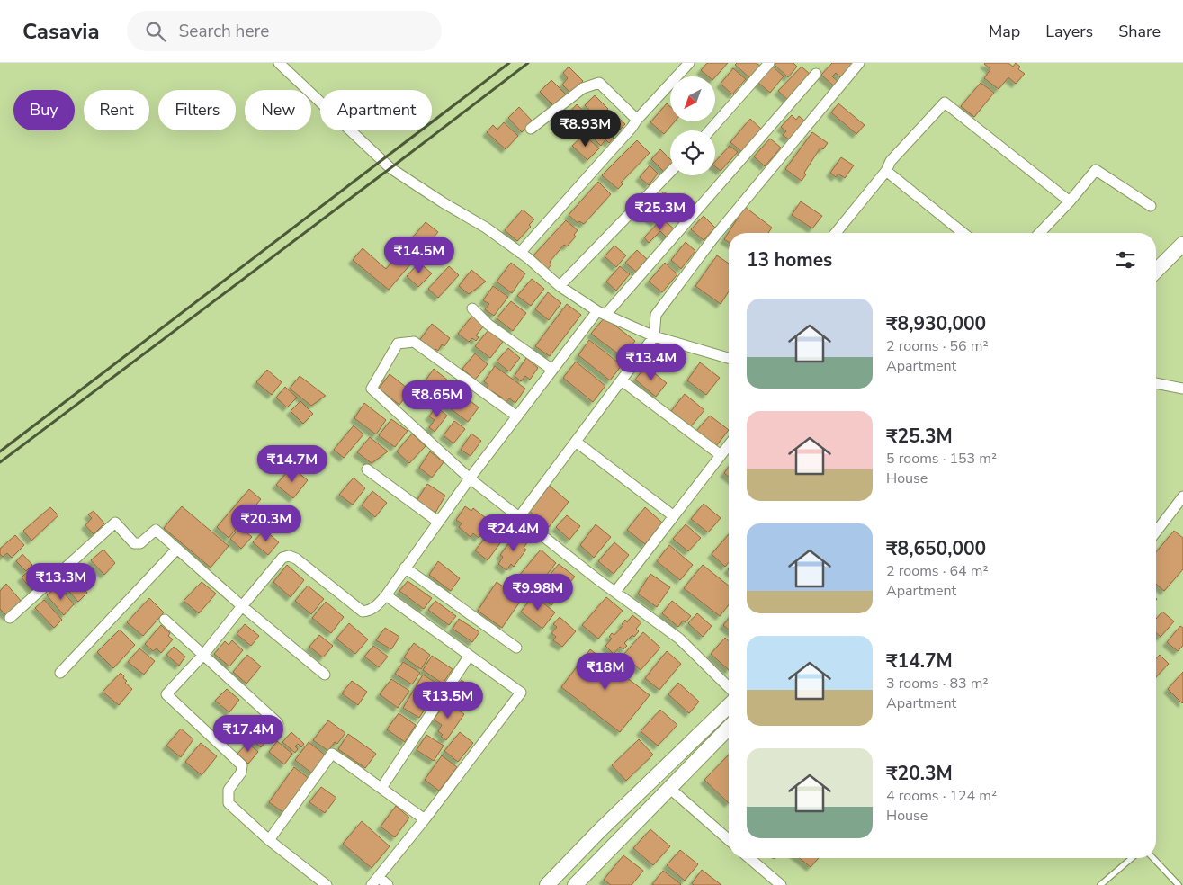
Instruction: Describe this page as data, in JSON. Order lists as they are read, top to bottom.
{
  "north": "bottom left",
  "page": {
    "header": "Casavia",
    "search": "Search here",
    "nav": ["Map", "Layers", "Share"],
    "chip": [
      "Buy",
      "Rent",
      "Filters",
      "New",
      "Apartment"
    ],
    "price": [
      "₹8.93M",
      "₹25.3M",
      "₹14.5M",
      "₹13.4M",
      "₹8.65M",
      "₹14.7M",
      "₹20.3M",
      "₹24.4M",
      "₹13.3M",
      "₹9.98M",
      "₹18M",
      "₹13.5M",
      "₹17.4M"
    ],
    "heading": "13 homes",
    "list": [
      {
        "name": "₹8,930,000",
        "note": "2 rooms · 56 m² · Apartment"
      },
      {
        "name": "₹25.3M",
        "note": "5 rooms · 153 m² · House"
      },
      {
        "name": "₹8,650,000",
        "note": "2 rooms · 64 m² · Apartment"
      },
      {
        "name": "₹14.7M",
        "note": "3 rooms · 83 m² · Apartment"
      },
      {
        "name": "₹20.3M",
        "note": "4 rooms · 124 m² · House"
      }
    ]
  }
}
